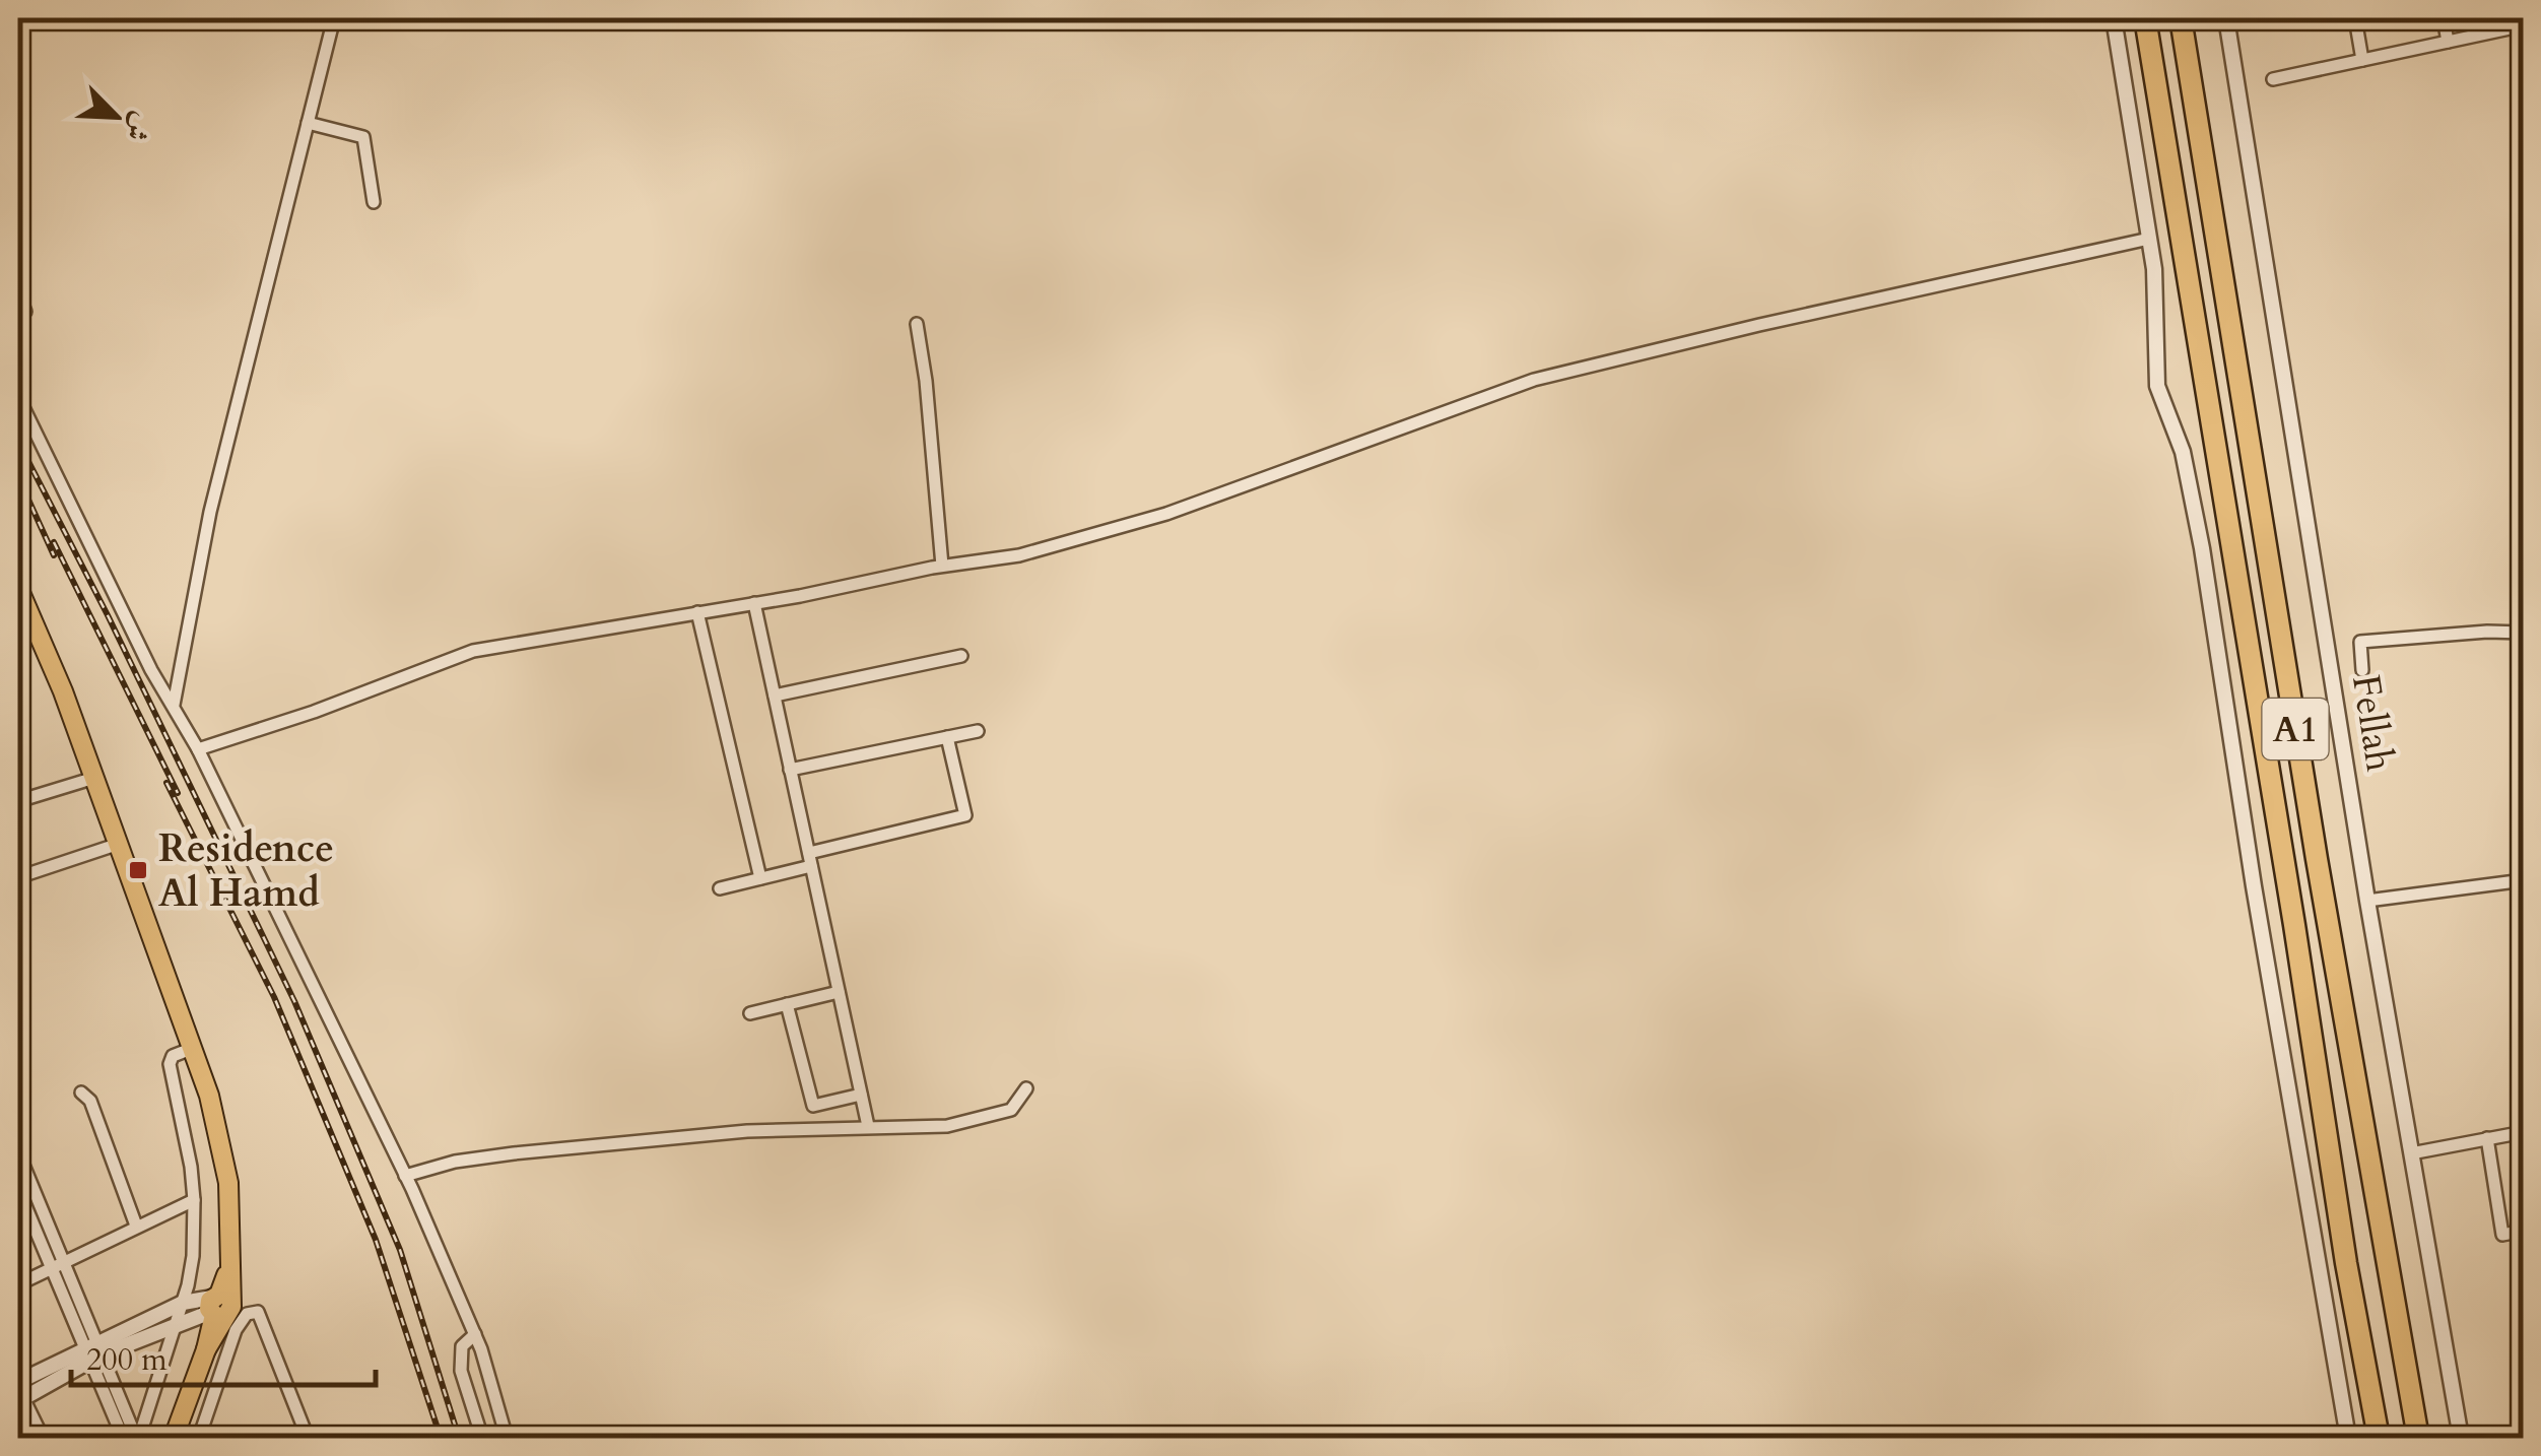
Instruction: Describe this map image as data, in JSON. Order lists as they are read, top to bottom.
{
  "streets": {
    "highway": ["A1"],
    "street": ["Fellah"]
  },
  "places": {
    "transit": ["Residence Al Hamd"]
  },
  "scale_bar": "200 m",
  "north": "bottom right"
}
